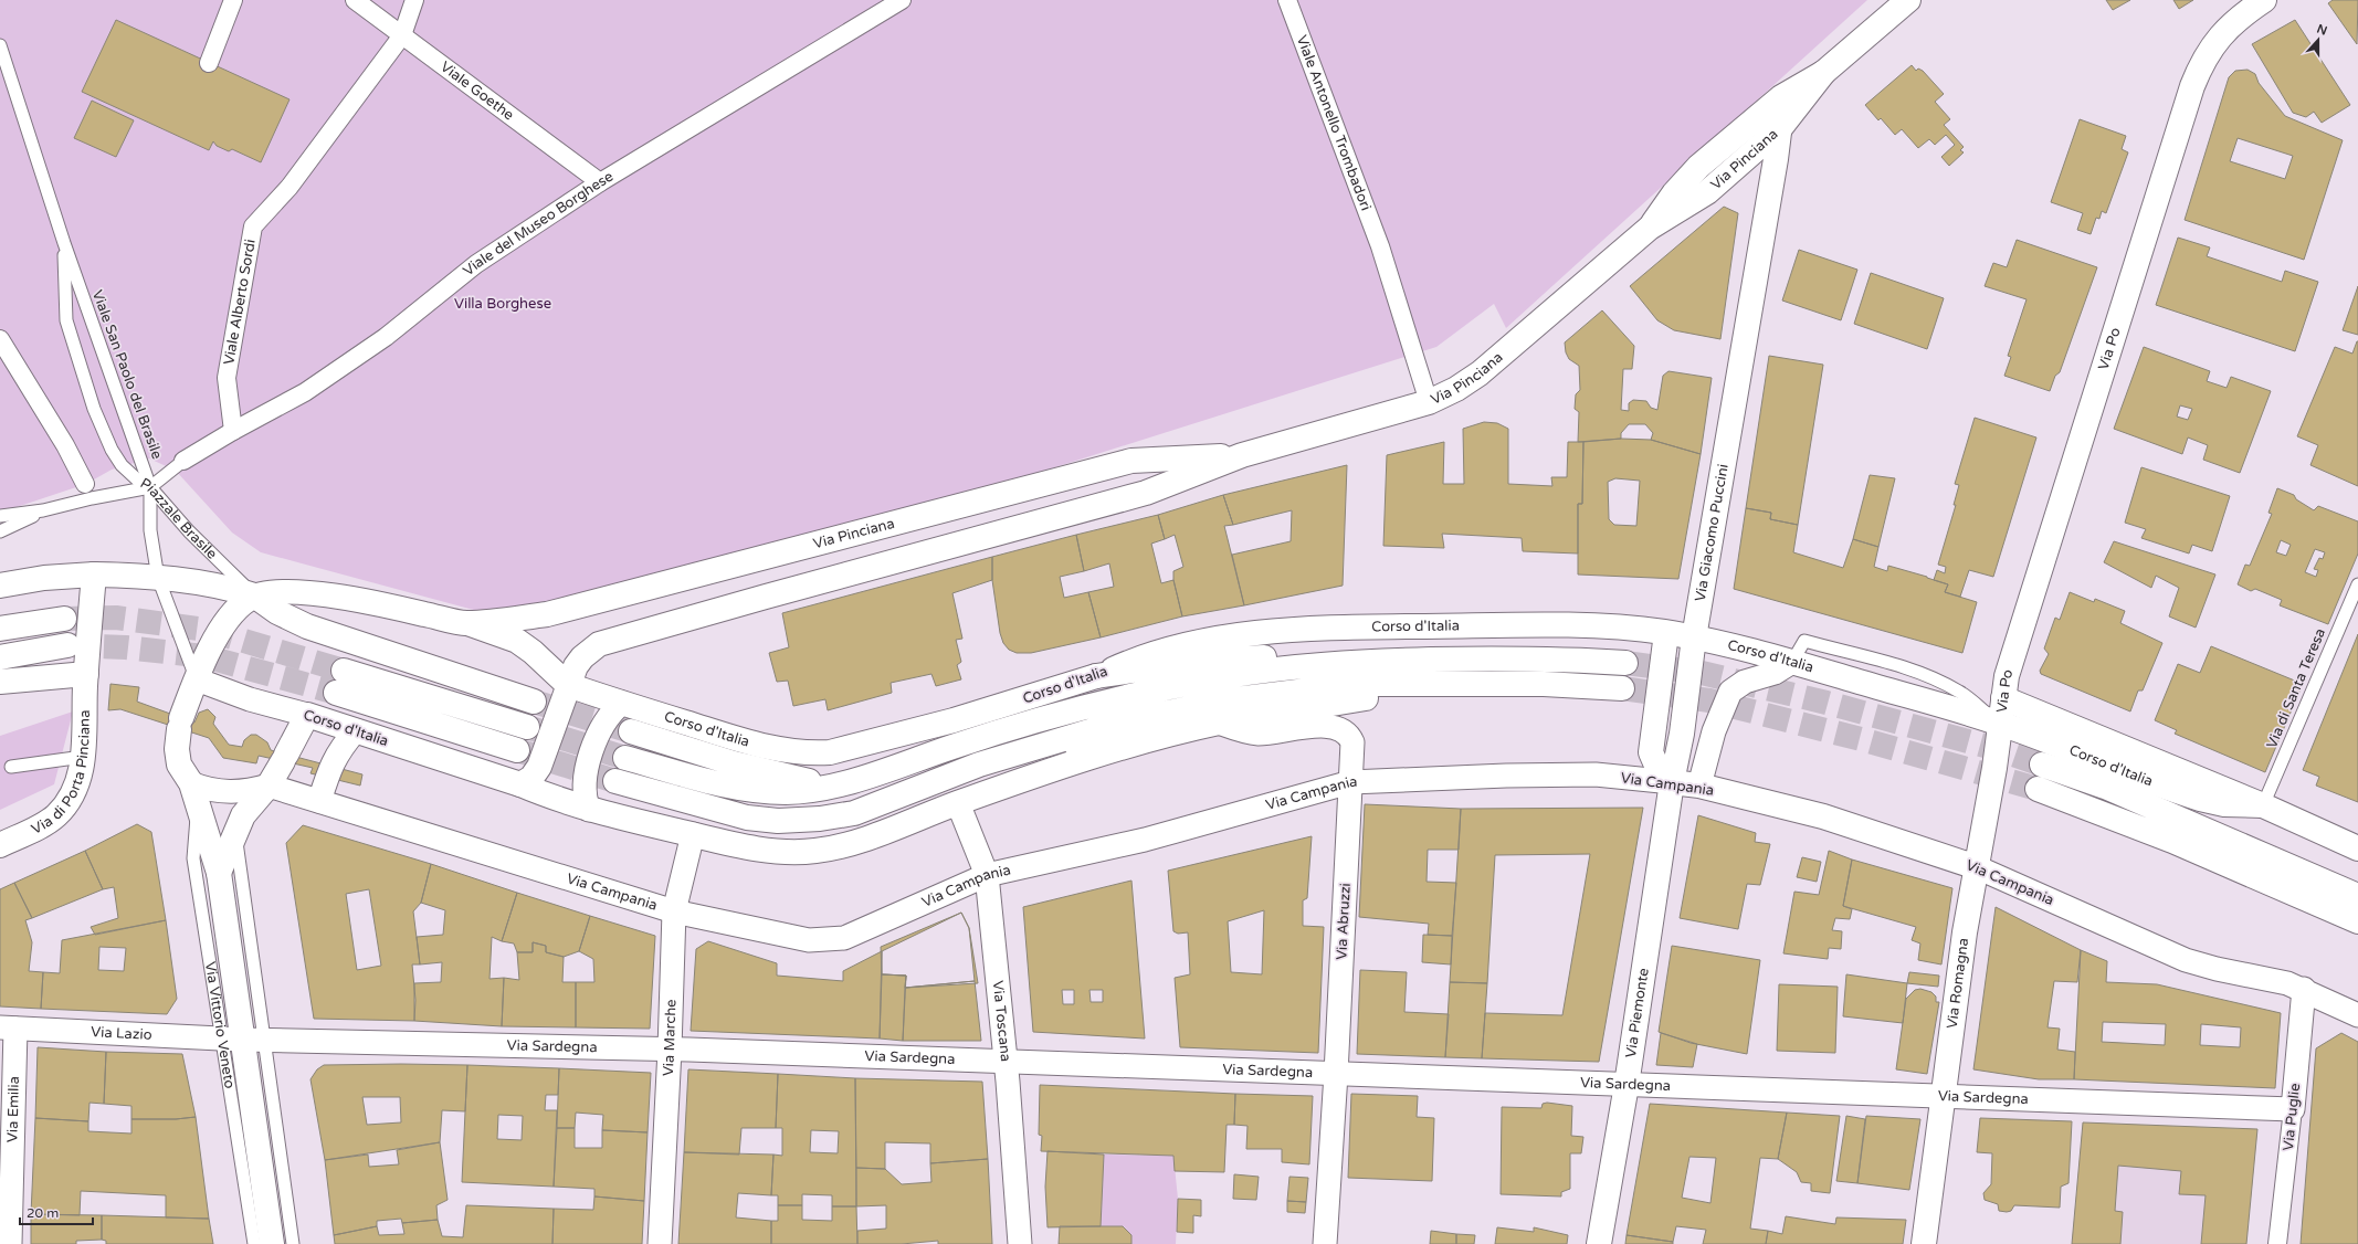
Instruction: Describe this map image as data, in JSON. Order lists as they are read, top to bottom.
{
  "streets": {
    "main road": [
      "Via Pinciana",
      "Via Po",
      "Piazzale Brasile",
      "Via Giacomo Puccini",
      "Corso d'Italia",
      "Via di Porta Pinciana",
      "Via Campania",
      "Via Romagna",
      "Via Piemonte",
      "Via Vittorio Veneto"
    ],
    "street": [
      "Viale Goethe",
      "Viale Antonello Trombadori",
      "Viale del Museo Borghese",
      "Viale Alberto Sordi",
      "Via Abruzzi",
      "Via Toscana",
      "Via Lazio",
      "Via Marche",
      "Via Sardegna",
      "Via Emilia",
      "Via Puglie"
    ],
    "lane": ["Viale San Paolo del Brasile", "Via di Santa Teresa"]
  },
  "crossings": [
    ["Viale Goethe", "Viale del Museo Borghese"],
    ["Viale Goethe", "Viale Alberto Sordi"],
    ["Viale Antonello Trombadori", "Via Pinciana"],
    ["Via Pinciana", "Via Giacomo Puccini"],
    ["Via Pinciana", "Corso d'Italia"],
    ["Viale del Museo Borghese", "Viale Alberto Sordi"],
    ["Via Po", "Corso d'Italia"],
    ["Via Po", "Via Romagna"],
    ["Viale San Paolo del Brasile", "Piazzale Brasile"],
    ["Piazzale Brasile", "Corso d'Italia"],
    ["Piazzale Brasile", "Via Vittorio Veneto"],
    ["Via Giacomo Puccini", "Corso d'Italia"],
    ["Via Giacomo Puccini", "Via Campania"],
    ["Via Giacomo Puccini", "Via Piemonte"],
    ["Corso d'Italia", "Via di Santa Teresa"],
    ["Corso d'Italia", "Via Abruzzi"],
    ["Corso d'Italia", "Via Romagna"],
    ["Corso d'Italia", "Via Toscana"],
    ["Corso d'Italia", "Via Vittorio Veneto"],
    ["Corso d'Italia", "Via Marche"],
    ["Via Campania", "Via Abruzzi"],
    ["Via Campania", "Via Romagna"],
    ["Via Campania", "Via Piemonte"],
    ["Via Campania", "Via Toscana"],
    ["Via Campania", "Via Marche"],
    ["Via Campania", "Via Puglie"],
    ["Via Abruzzi", "Via Sardegna"],
    ["Via Romagna", "Via Sardegna"],
    ["Via Piemonte", "Via Sardegna"],
    ["Via Toscana", "Via Sardegna"],
    ["Via Vittorio Veneto", "Via Lazio"],
    ["Via Vittorio Veneto", "Via Sardegna"],
    ["Via Lazio", "Via Sardegna"],
    ["Via Lazio", "Via Emilia"],
    ["Via Marche", "Via Sardegna"],
    ["Via Sardegna", "Via Puglie"]
  ],
  "parks": ["Villa Borghese"],
  "scale_bar": "20 m",
  "north": "top"
}
